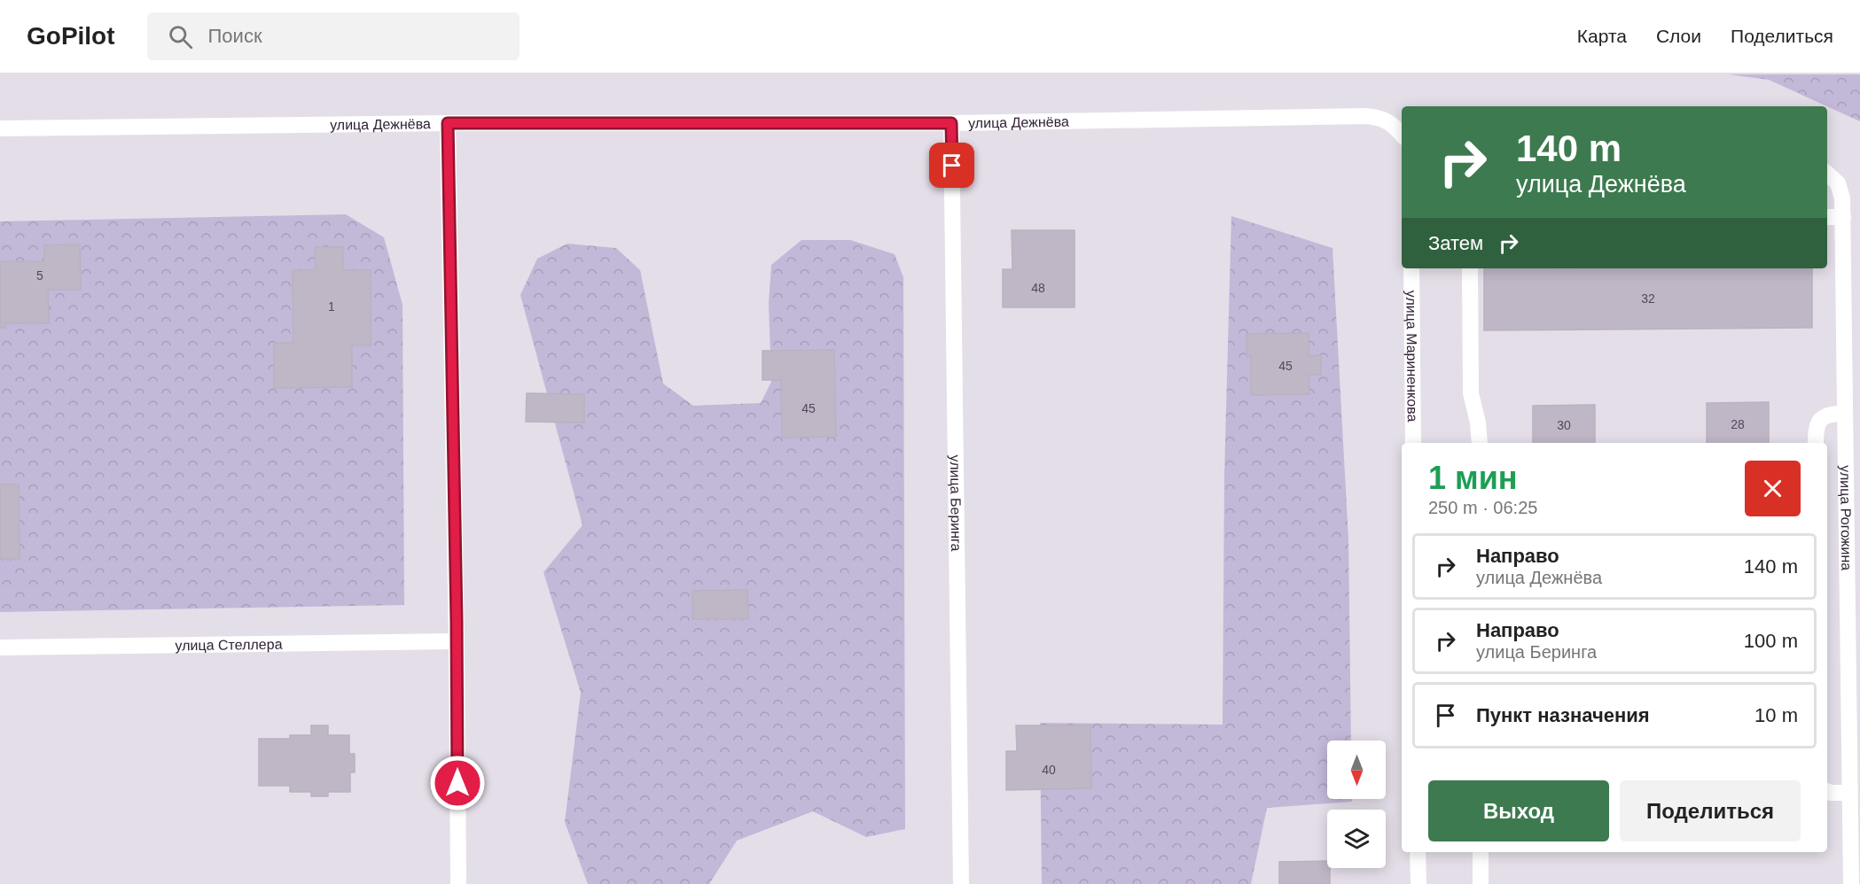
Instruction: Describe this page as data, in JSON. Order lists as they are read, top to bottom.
{
  "streets": {
    "street": [
      "улица Дежнёва",
      "улица Мариненкова",
      "улица Беринга",
      "улица Рогожина",
      "улица Стеллера"
    ]
  },
  "crossings": [
    ["улица Дежнёва", "улица Беринга"]
  ],
  "house_numbers": [
    "5",
    "48",
    "32",
    "1",
    "45",
    "45",
    "28",
    "30",
    "40"
  ],
  "north": "bottom",
  "page": {
    "header": "GoPilot",
    "search": "Поиск",
    "nav": ["Карта", "Слои", "Поделиться"],
    "turn": ["140 m", "улица Дежнёва"],
    "then": "Затем",
    "heading": ["1 мин", "250 m · 06:25"],
    "list": [
      {
        "name": "Направо",
        "note": "улица Дежнёва",
        "value": "140 m"
      },
      {
        "name": "Направо",
        "note": "улица Беринга",
        "value": "100 m"
      },
      {
        "name": "Пункт назначения",
        "value": "10 m"
      }
    ],
    "buttons": ["Выход", "Поделиться"]
  }
}
